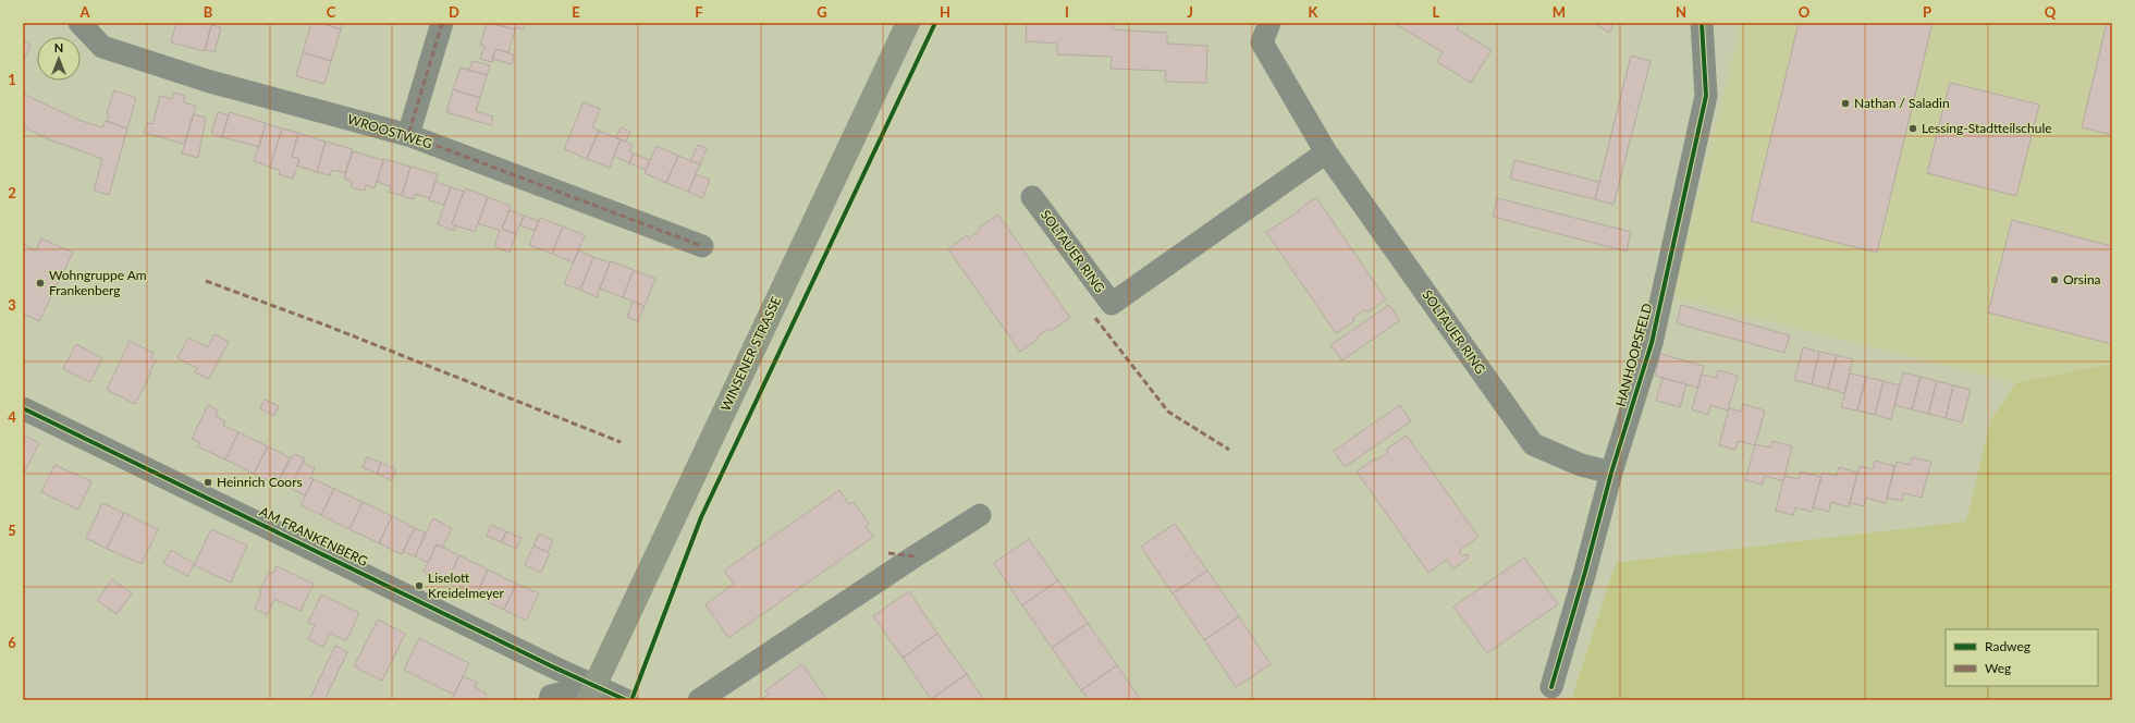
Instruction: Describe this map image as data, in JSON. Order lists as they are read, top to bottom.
{
  "streets": {
    "main road": ["WINSENER STRASSE"],
    "street": [
      "WROOSTWEG",
      "SOLTAUER RING",
      "HANHOOPSFELD",
      "AM FRANKENBERG"
    ]
  },
  "crossings": [
    ["SOLTAUER RING", "HANHOOPSFELD"],
    ["WINSENER STRASSE", "AM FRANKENBERG"]
  ],
  "places": [
    "Nathan / Saladin",
    "Lessing-Stadtteilschule",
    "Orsina",
    "Wohngruppe Am Frankenberg",
    "Heinrich Coors",
    "Liselott Kreidelmeyer"
  ],
  "legend": ["Radweg", "Weg"],
  "north": "top",
  "grid": {
    "columns": [
      "A",
      "B",
      "C",
      "D",
      "E",
      "F",
      "G",
      "H",
      "I",
      "J",
      "K",
      "L",
      "M",
      "N",
      "O",
      "P",
      "Q"
    ],
    "rows": [
      "1",
      "2",
      "3",
      "4",
      "5",
      "6"
    ]
  }
}
